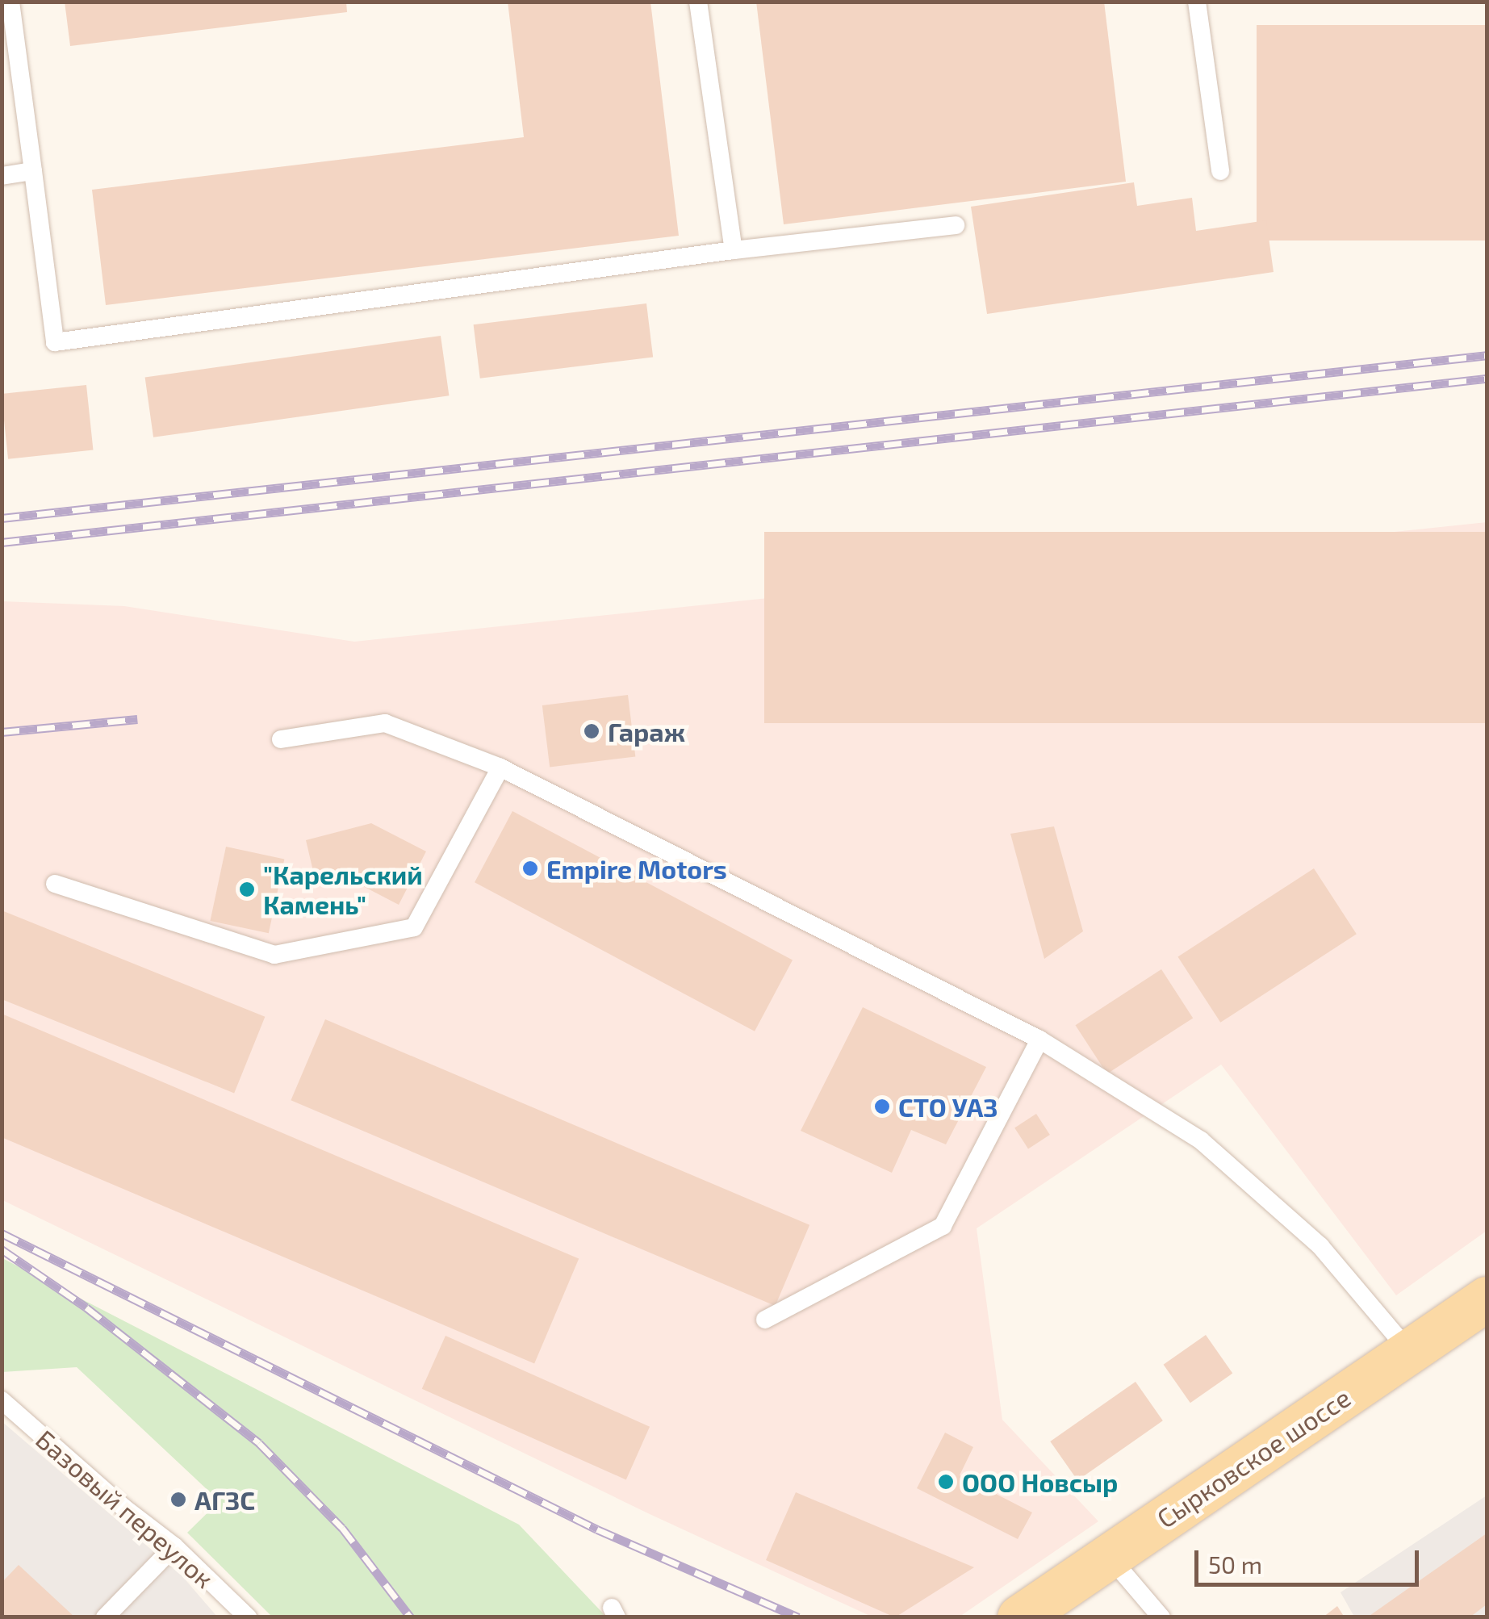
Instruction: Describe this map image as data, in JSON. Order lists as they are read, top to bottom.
{
  "streets": {
    "main road": ["Сырковское шоссе"],
    "lane": ["Базовый переулок"]
  },
  "places": [
    "Гараж",
    "Empire Motors",
    "\"Карельский Камень\"",
    "СТО УАЗ",
    "ООО Новсыр",
    "АГЗС"
  ],
  "scale_bar": "50 m"
}
